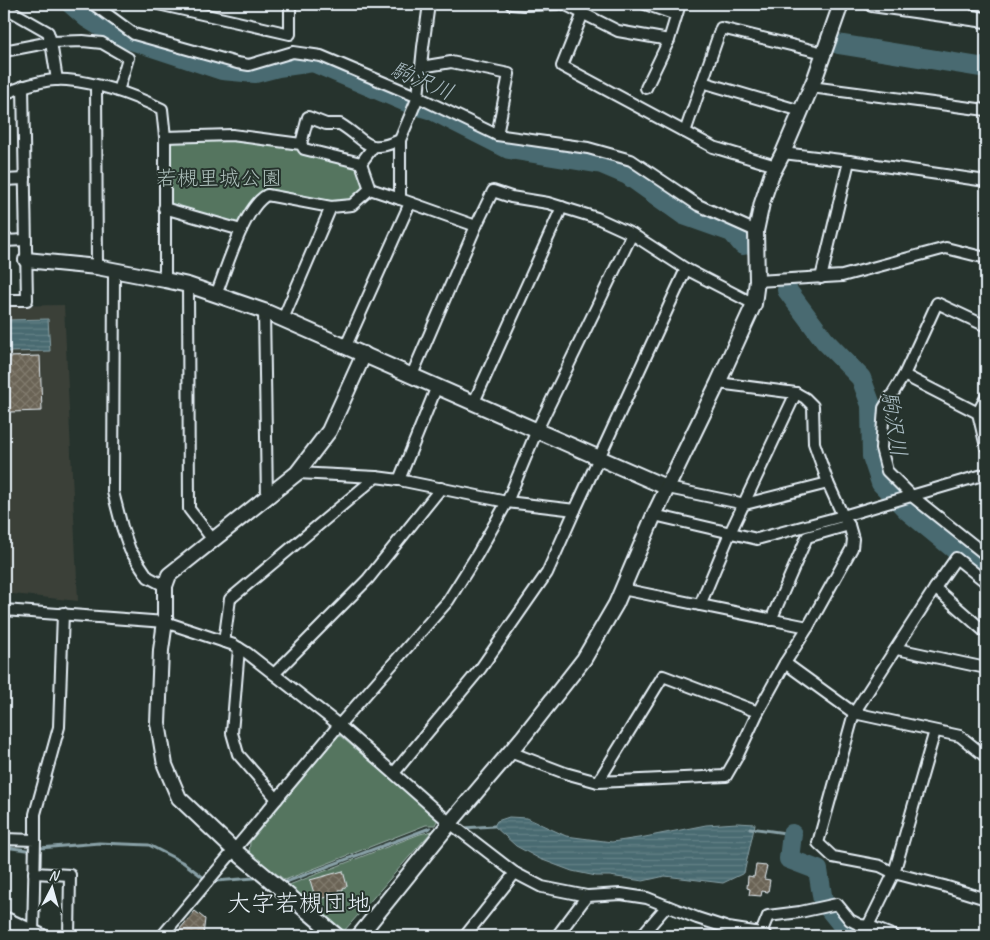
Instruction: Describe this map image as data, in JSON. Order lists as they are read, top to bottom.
{
  "districts": ["大字若槻団地"],
  "water": ["駒沢川"],
  "parks": ["若槻里城公園"],
  "north": "top"
}
